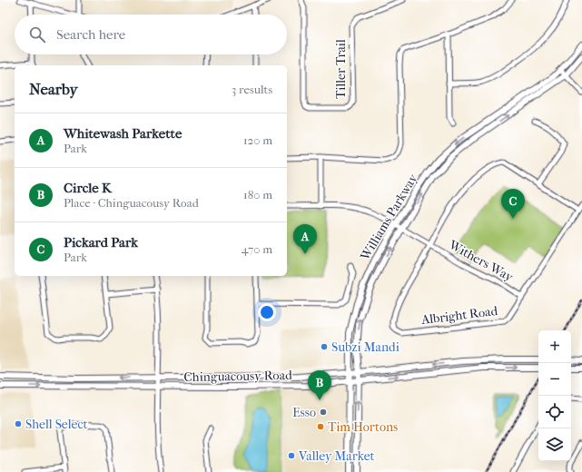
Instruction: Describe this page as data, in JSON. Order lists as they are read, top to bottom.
{
  "streets": {
    "main road": ["Williams Parkway", "Chinguacousy Road"],
    "street": ["Tiller Trail", "Withers Way", "Albright Road"]
  },
  "crossings": [
    ["Williams Parkway", "Withers Way"],
    ["Williams Parkway", "Chinguacousy Road"],
    ["Withers Way", "Albright Road"]
  ],
  "places": [
    "Subzi Mandi",
    "Esso",
    "Shell Select",
    "Tim Hortons",
    "Valley Market"
  ],
  "page": {
    "search": "Search here",
    "heading": ["Nearby", "3 results"],
    "list": [
      {
        "mark": "A",
        "name": "Whitewash Parkette",
        "note": "Park",
        "value": "120 m"
      },
      {
        "mark": "B",
        "name": "Circle K",
        "note": "Place · Chinguacousy Road",
        "value": "180 m"
      },
      {
        "mark": "C",
        "name": "Pickard Park",
        "note": "Park",
        "value": "470 m"
      }
    ],
    "pins": ["C", "A", "B"],
    "map_buttons": ["+", "−"]
  }
}
